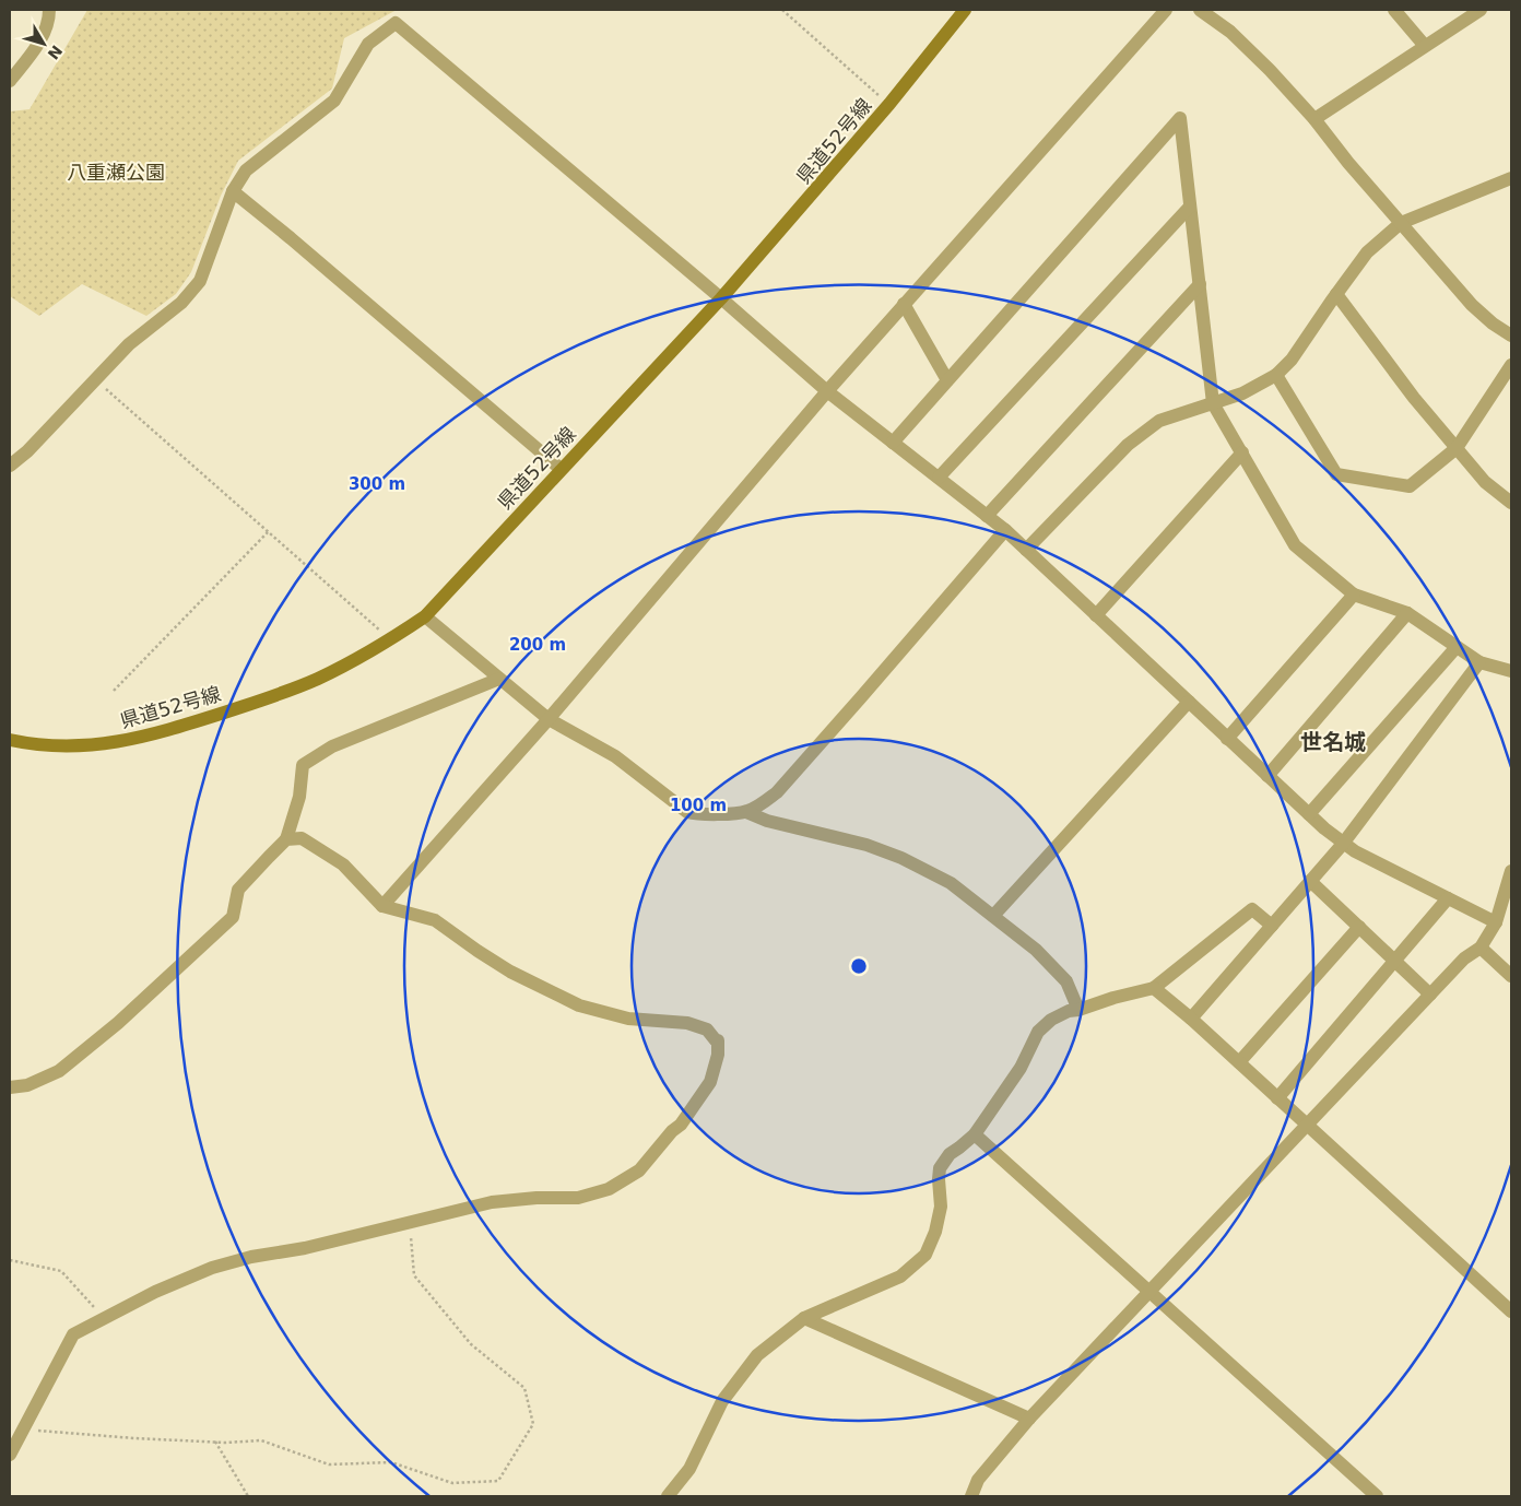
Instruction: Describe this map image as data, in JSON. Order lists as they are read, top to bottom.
{
  "streets": {
    "main road": ["県道52号線"]
  },
  "districts": ["世名城"],
  "parks": ["八重瀬公園"],
  "north": "bottom right",
  "rings": ["300 m", "200 m", "100 m"]
}
